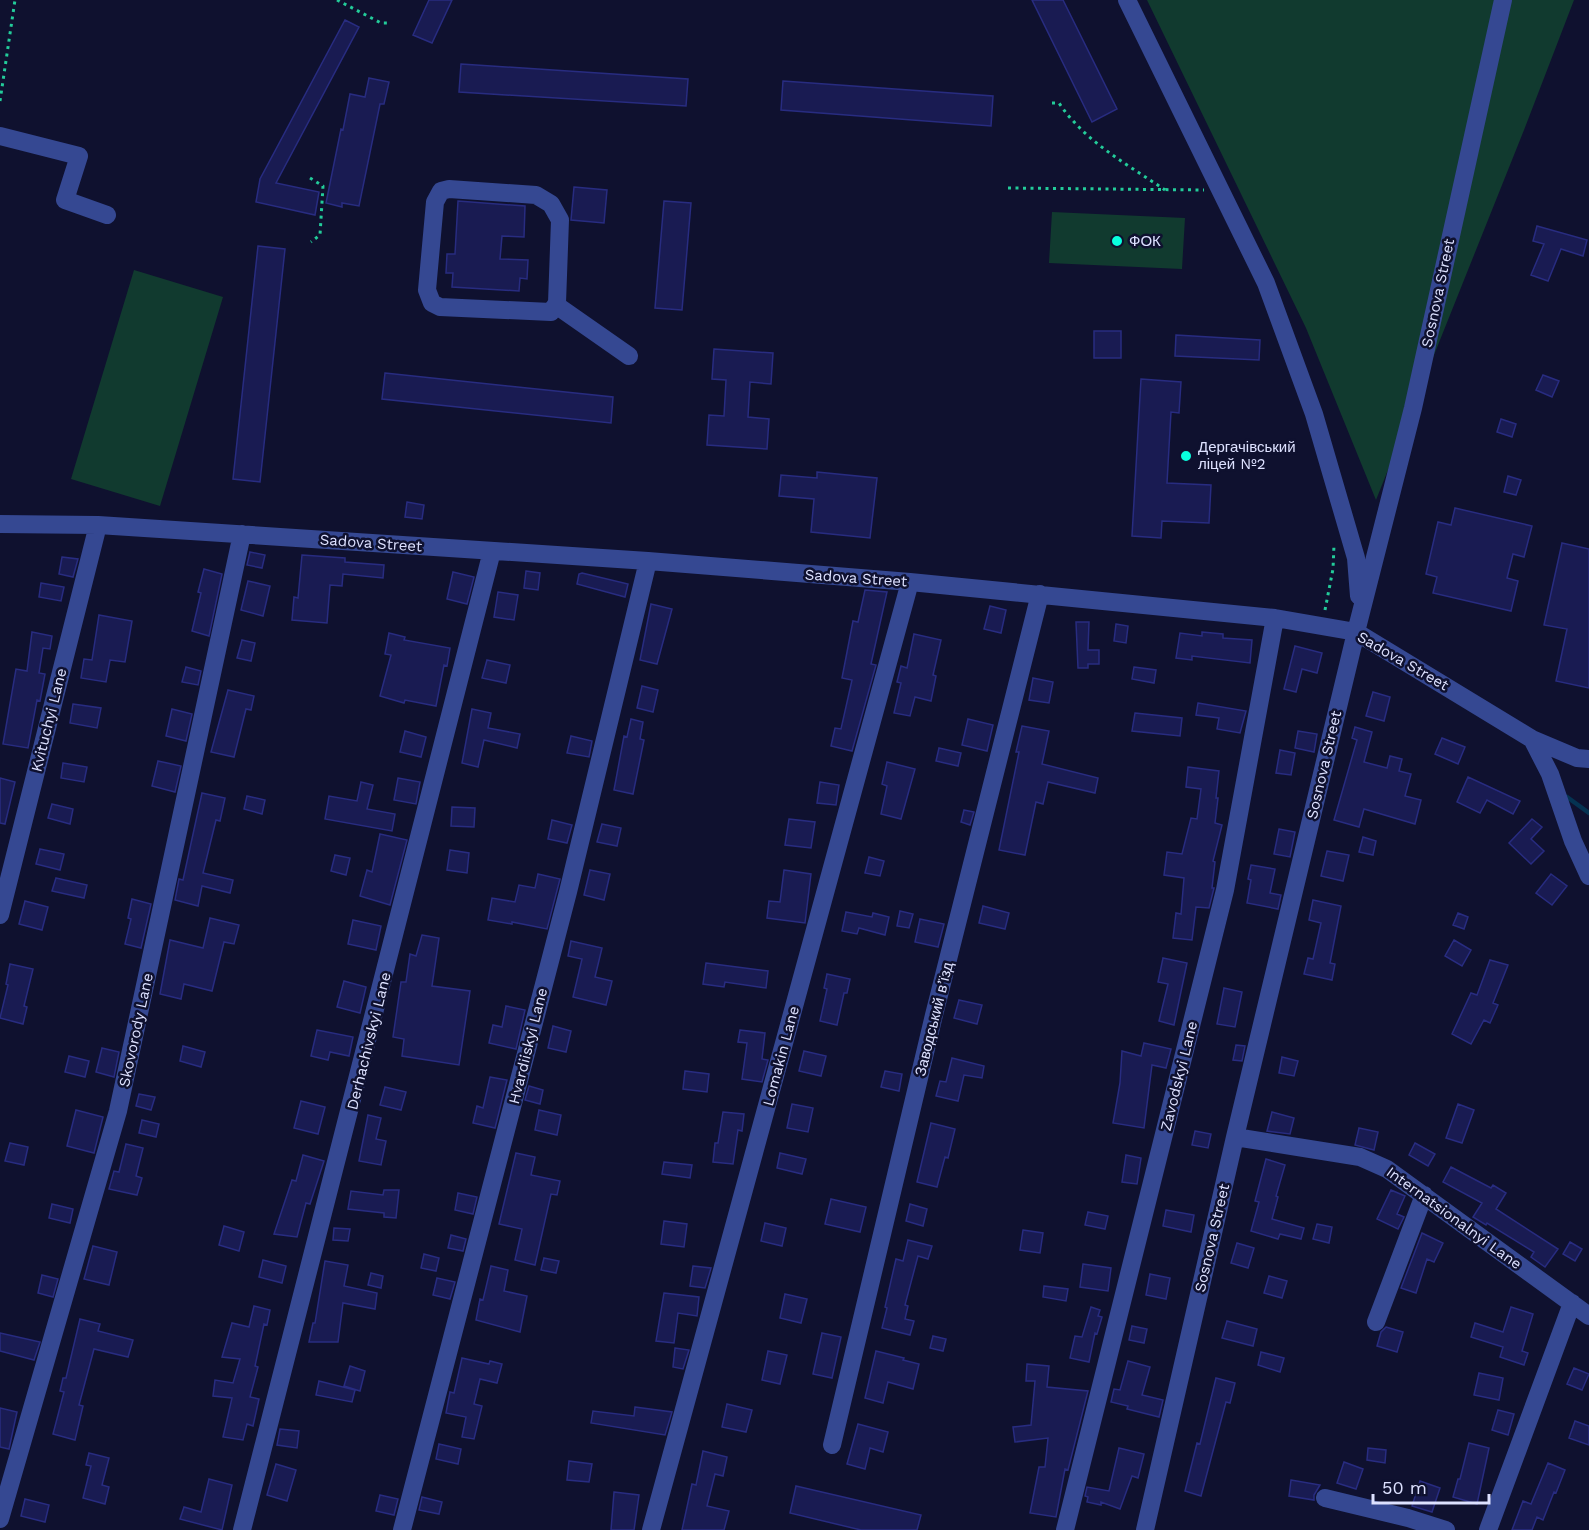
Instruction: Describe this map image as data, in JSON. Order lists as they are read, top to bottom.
{
  "streets": {
    "street": [
      "Sosnova Street",
      "Sadova Street",
      "Kvituchyi Lane",
      "Заводський в’їзд",
      "Skovorody Lane",
      "Derhachivskyi Lane",
      "Hvardiiskyi Lane",
      "Lomakin Lane",
      "Zavodskyi Lane",
      "Internatsionalnyi Lane"
    ]
  },
  "crossings": [
    ["Sosnova Street", "Sadova Street"],
    ["Sosnova Street", "Internatsionalnyi Lane"],
    ["Sadova Street", "Kvituchyi Lane"],
    ["Sadova Street", "Заводський в’їзд"],
    ["Sadova Street", "Skovorody Lane"],
    ["Sadova Street", "Derhachivskyi Lane"],
    ["Sadova Street", "Hvardiiskyi Lane"],
    ["Sadova Street", "Lomakin Lane"],
    ["Sadova Street", "Zavodskyi Lane"]
  ],
  "places": ["ФОК", "Дергачівський ліцей №2"],
  "scale_bar": "50 m"
}
